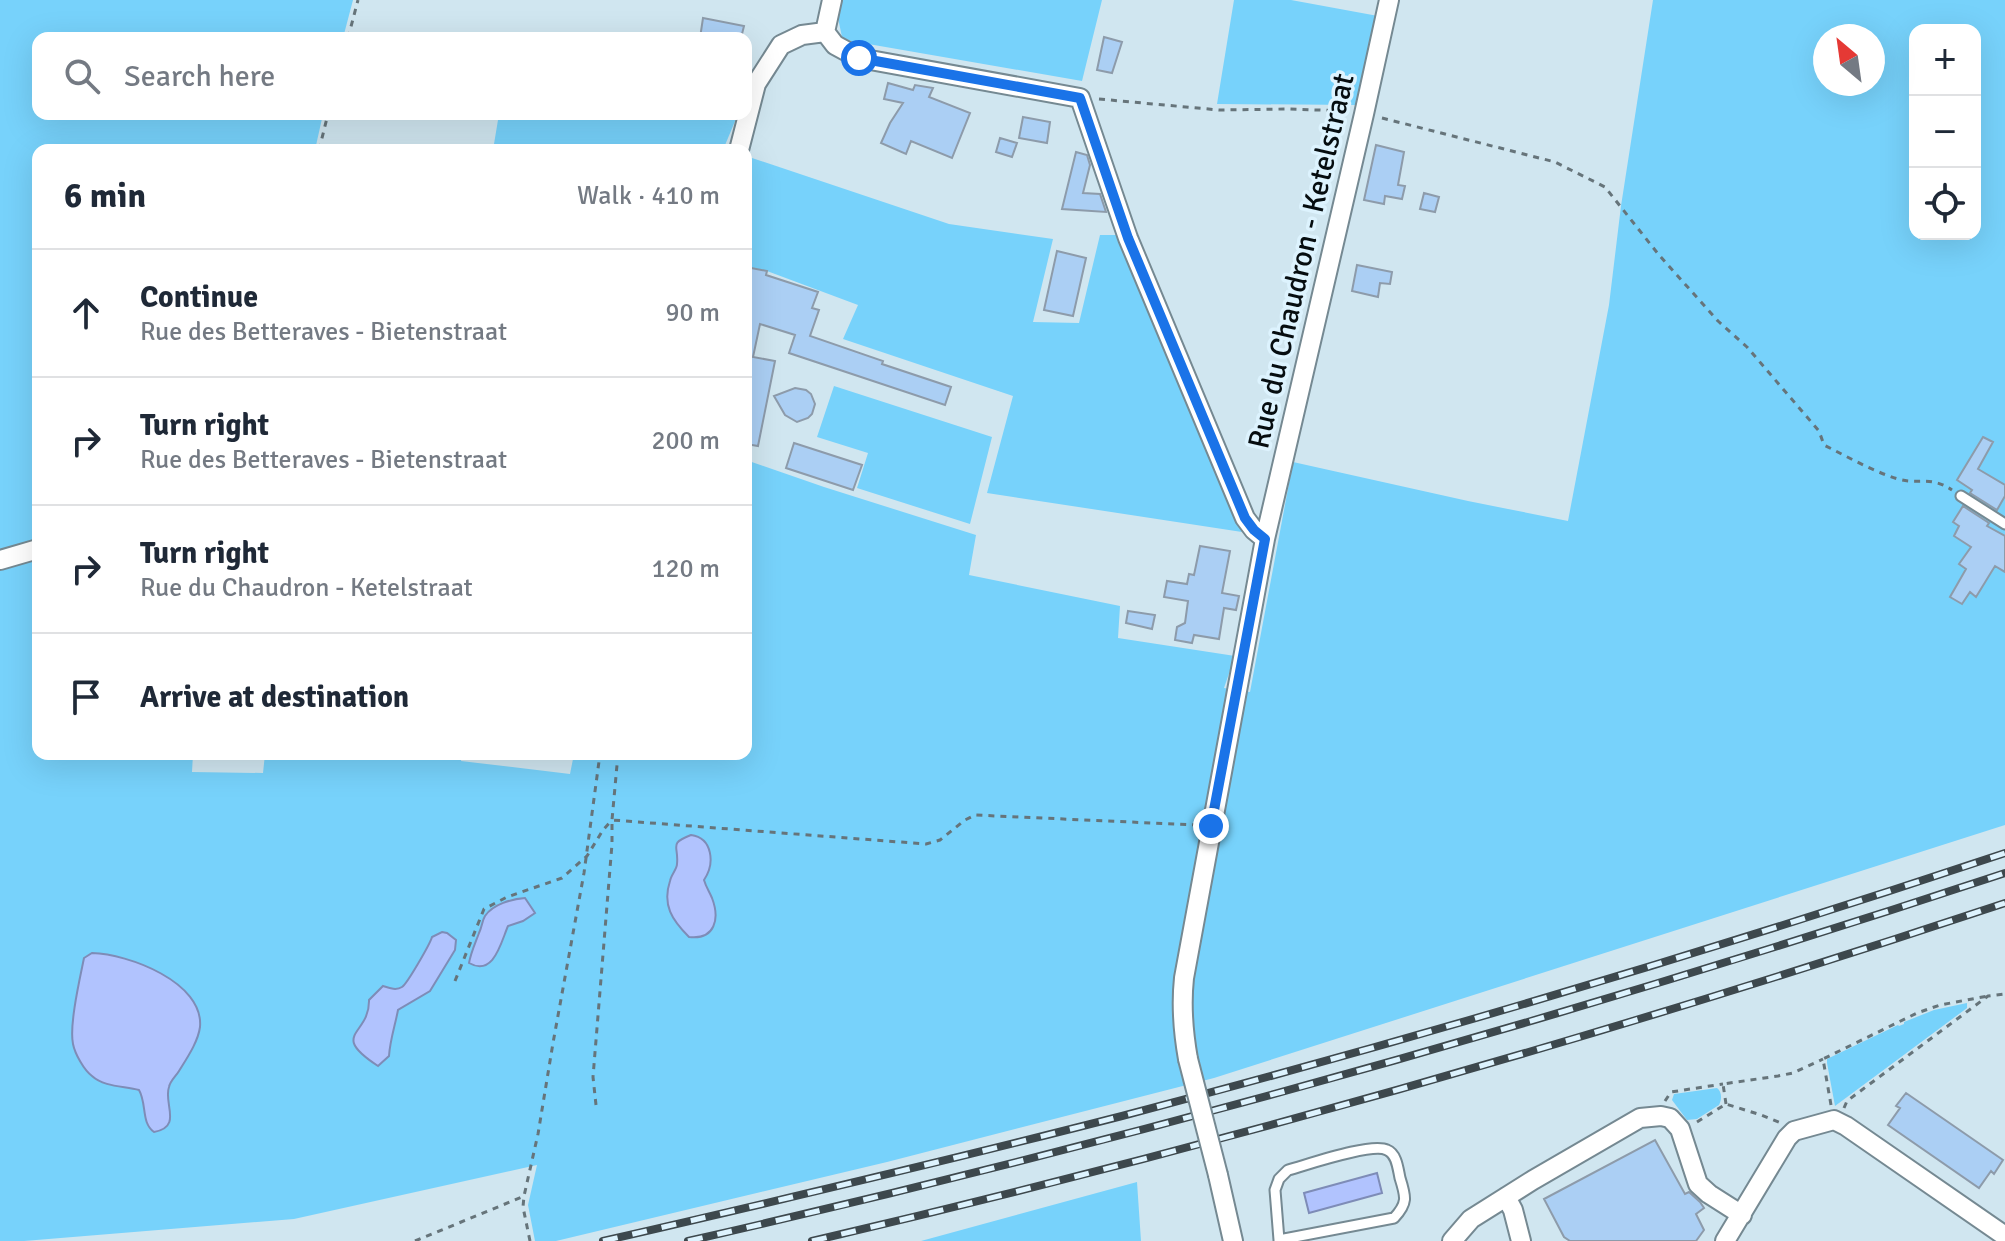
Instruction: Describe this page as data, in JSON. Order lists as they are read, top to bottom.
{
  "streets": {
    "street": ["Rue du Chaudron - Ketelstraat"]
  },
  "north": "top left",
  "page": {
    "map_buttons": ["+", "−"],
    "search": "Search here",
    "heading": ["6 min", "Walk · 410 m"],
    "list": [
      ["Continue", "Rue des Betteraves - Bietenstraat", "90 m"],
      ["Turn right", "Rue des Betteraves - Bietenstraat", "200 m"],
      ["Turn right", "Rue du Chaudron - Ketelstraat", "120 m"],
      "Arrive at destination"
    ]
  }
}
